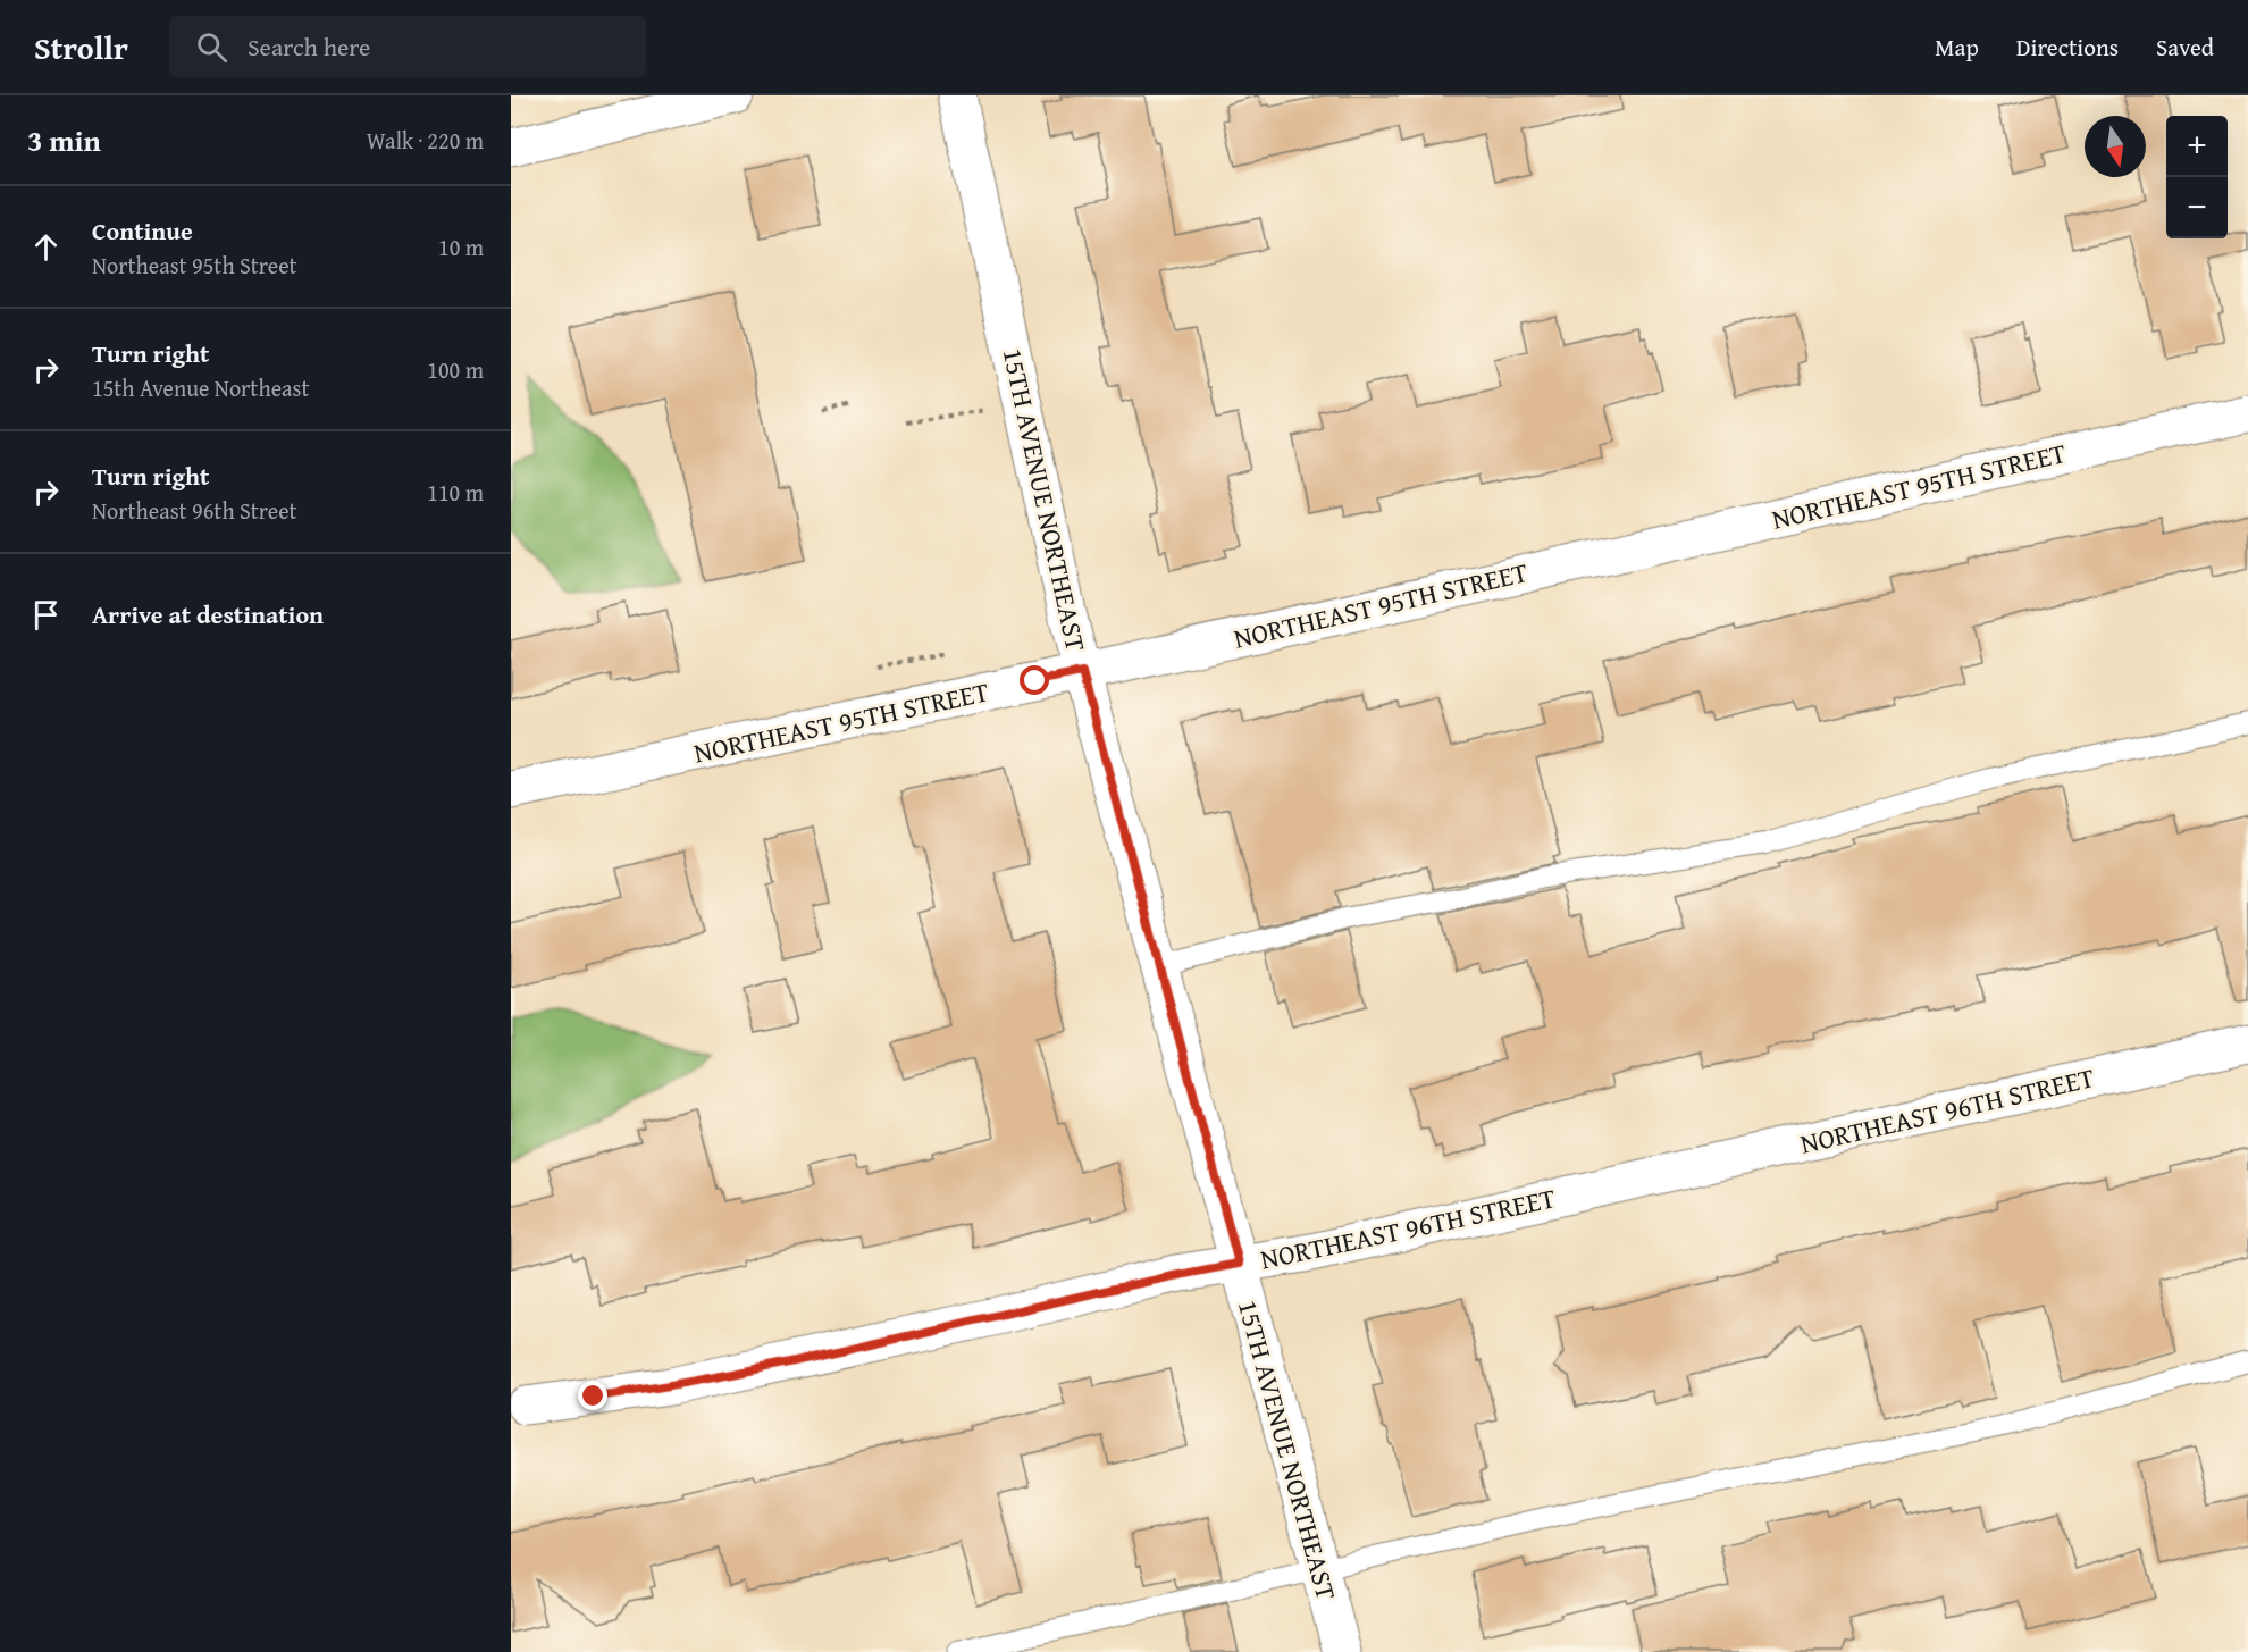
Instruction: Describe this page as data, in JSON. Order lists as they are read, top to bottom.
{
  "streets": {
    "street": ["NORTHEAST 95TH STREET", "15TH AVENUE NORTHEAST", "NORTHEAST 96TH STREET"]
  },
  "crossings": [
    ["NORTHEAST 95TH STREET", "15TH AVENUE NORTHEAST"],
    ["15TH AVENUE NORTHEAST", "NORTHEAST 96TH STREET"]
  ],
  "north": "bottom",
  "page": {
    "header": "Strollr",
    "search": "Search here",
    "nav": ["Map", "Directions", "Saved"],
    "heading": ["3 min", "Walk · 220 m"],
    "map_buttons": ["+", "−"],
    "list": [
      ["Continue", "Northeast 95th Street", "10 m"],
      ["Turn right", "15th Avenue Northeast", "100 m"],
      ["Turn right", "Northeast 96th Street", "110 m"],
      "Arrive at destination"
    ]
  }
}
